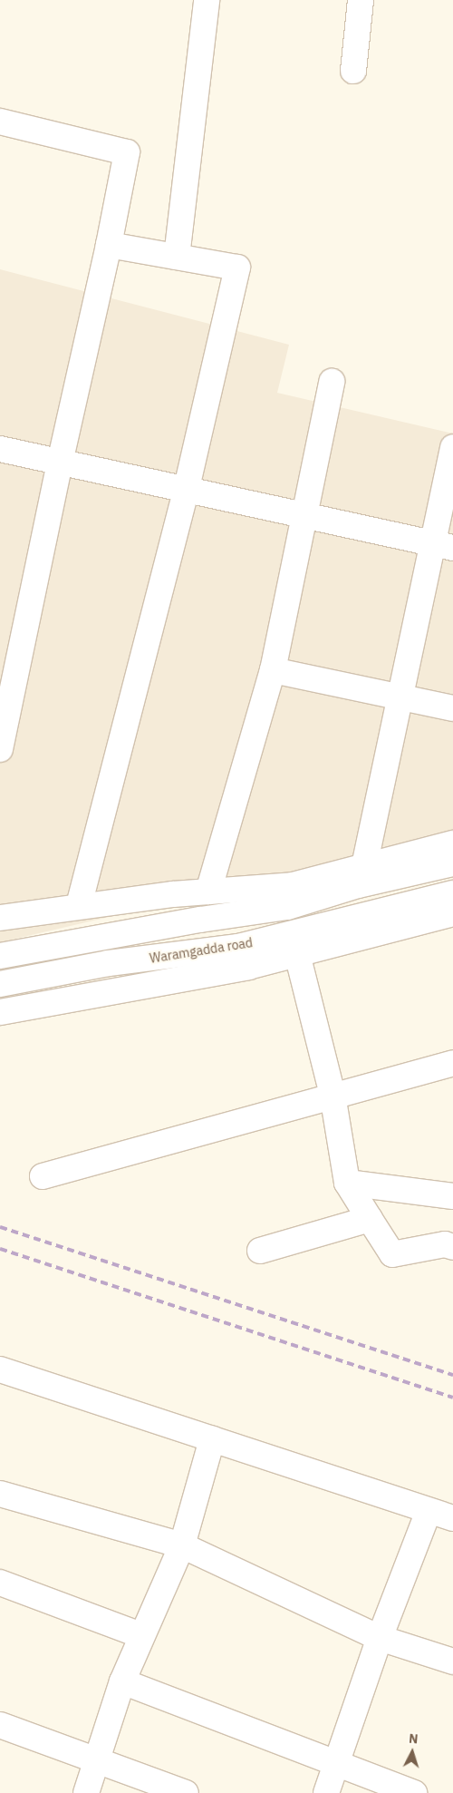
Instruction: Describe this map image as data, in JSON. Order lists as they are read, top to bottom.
{
  "streets": {
    "street": ["Waramgadda road"]
  },
  "north": "top"
}
